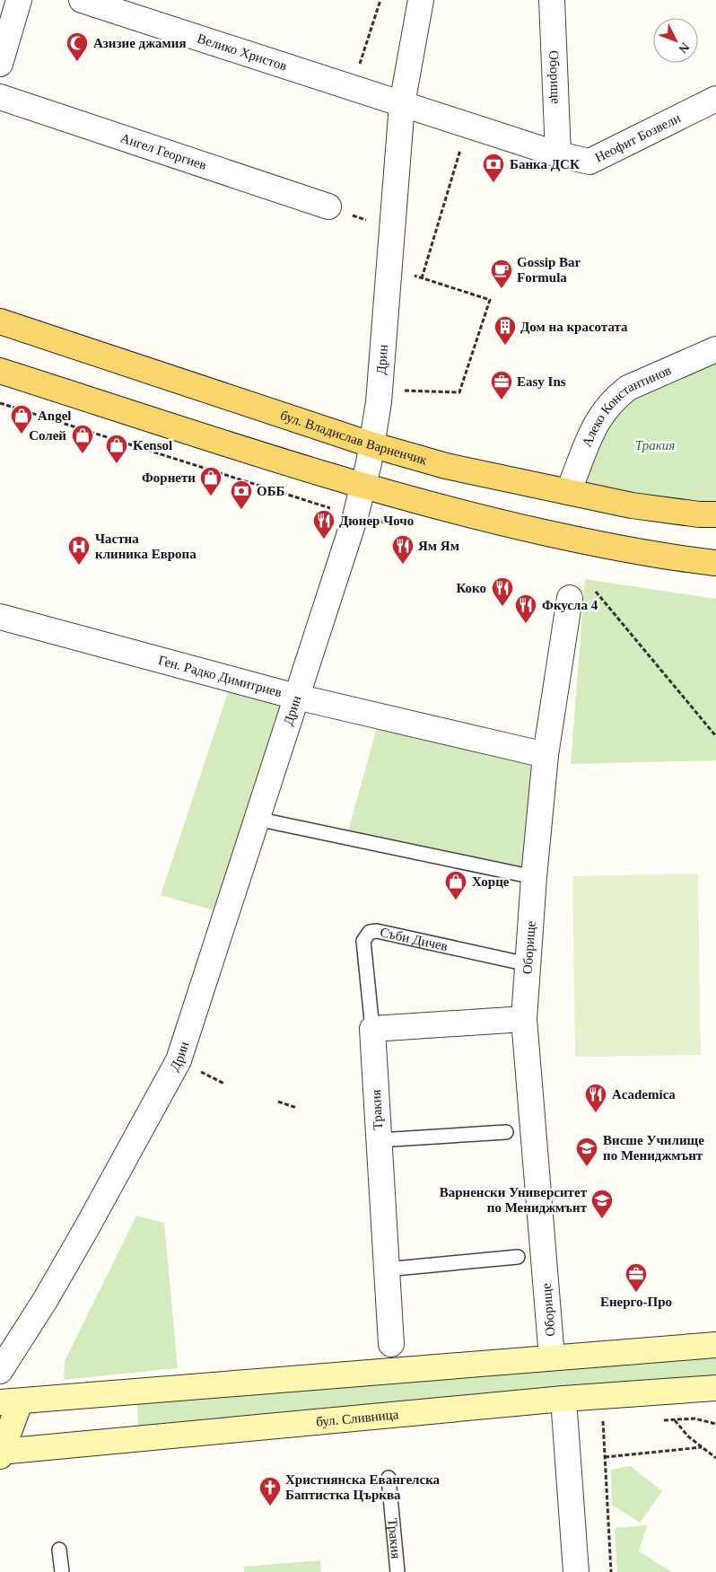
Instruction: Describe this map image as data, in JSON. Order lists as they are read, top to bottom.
{
  "streets": {
    "main road": ["бул. Владислав Варненчик", "бул. Сливница"],
    "street": [
      "Велико Христов",
      "Оборище",
      "Неофит Бозвели",
      "Ангел Георгиев",
      "Дрин",
      "Алеко Константинов",
      "Ген. Радко Димитриев",
      "Тракия"
    ],
    "lane": ["Съби Дичев"]
  },
  "crossings": [
    ["Велико Христов", "Неофит Бозвели"],
    ["Велико Христов", "Дрин"],
    ["Оборище", "Неофит Бозвели"],
    ["Оборище", "Ген. Радко Димитриев"],
    ["Оборище", "Съби Дичев"],
    ["Неофит Бозвели", "Дрин"],
    ["Дрин", "бул. Владислав Варненчик"],
    ["Дрин", "Ген. Радко Димитриев"],
    ["Алеко Константинов", "бул. Владислав Варненчик"],
    ["Съби Дичев", "Тракия"]
  ],
  "parks": ["Тракия"],
  "places": {
    "mosque": ["Азизие джамия"],
    "bank": ["Банка ДСК", "ОББ"],
    "cafe": ["Gossip Bar Formula"],
    "building": ["Дом на красотата"],
    "office": ["Easy Ins", "Енерго-Про"],
    "shop": [
      "Angel",
      "Солей",
      "Kensol",
      "Форнети",
      "Хорце"
    ],
    "restaurant": [
      "Дюнер Чочо",
      "Ям Ям",
      "Коко",
      "Фкусла 4",
      "Academica"
    ],
    "hospital": ["Частна клиника Европа"],
    "school or university": ["Висше Училище по Мениджмънт", "Варненски Университет по Мениджмънт"],
    "church": ["Християнска Евангелска Баптистка Църква"]
  },
  "north": "bottom right"
}
